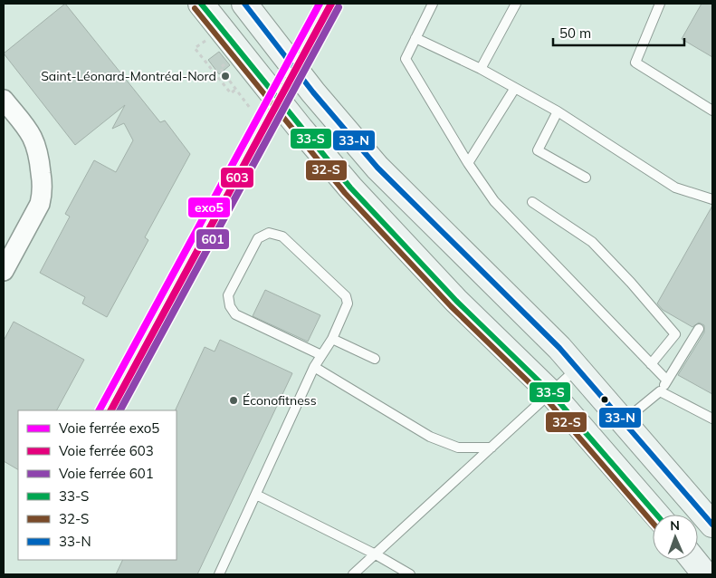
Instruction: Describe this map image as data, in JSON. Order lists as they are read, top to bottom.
{
  "places": ["Saint-Léonard-Montréal-Nord", "Éconofitness"],
  "lines": [
    "rail line exo5",
    "rail line 603",
    "transit line 33-S",
    "transit line 33-N",
    "rail line 601",
    "transit line 32-S"
  ],
  "legend": [
    "Voie ferrée exo5",
    "Voie ferrée 603",
    "Voie ferrée 601",
    "33-S",
    "32-S",
    "33-N"
  ],
  "scale_bar": "50 m",
  "north": "top"
}
